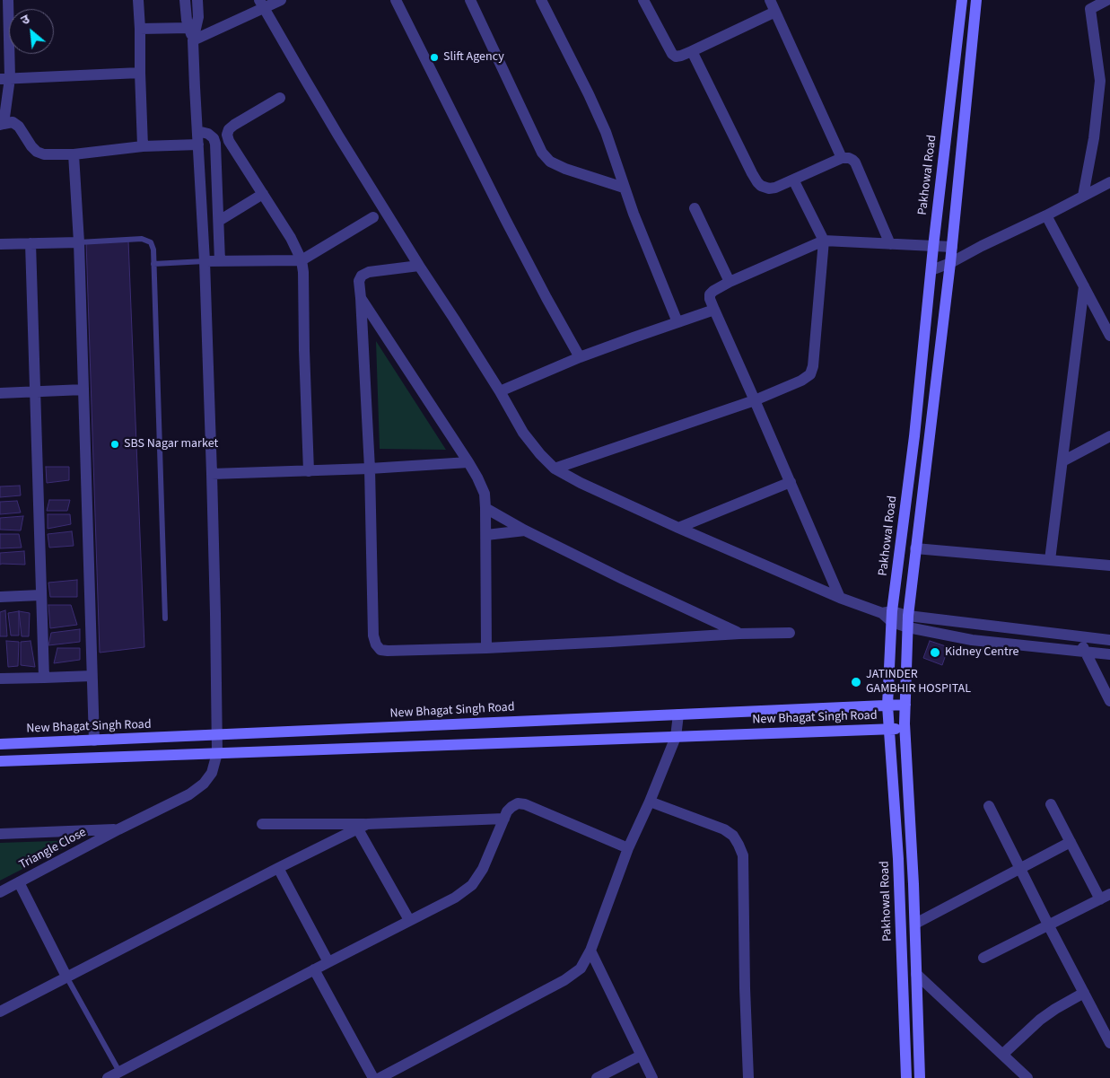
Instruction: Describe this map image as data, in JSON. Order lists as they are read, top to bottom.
{
  "streets": {
    "street": ["Pakhowal Road", "New Bhagat Singh Road", "Triangle Close"]
  },
  "crossings": [
    ["Pakhowal Road", "New Bhagat Singh Road"],
    ["New Bhagat Singh Road", "Triangle Close"]
  ],
  "places": [
    "Slift Agency",
    "SBS Nagar market",
    "Kidney Centre",
    "JATINDER GAMBHIR HOSPITAL"
  ],
  "north": "top left"
}
